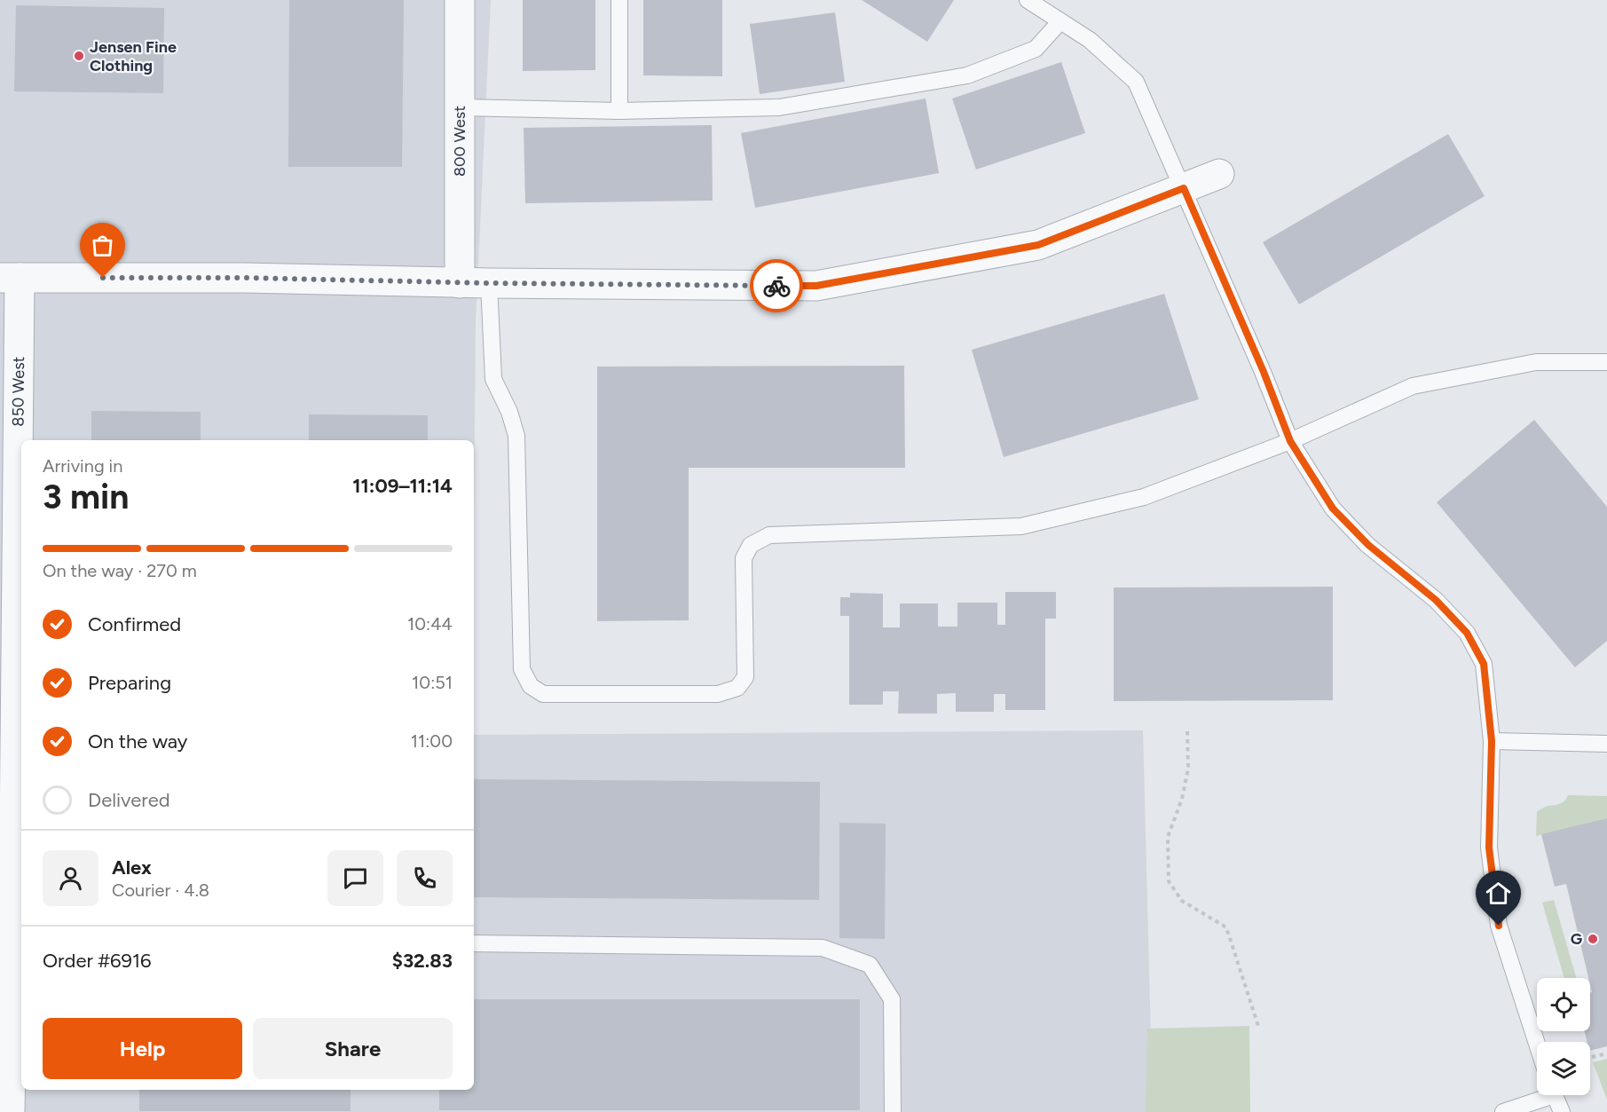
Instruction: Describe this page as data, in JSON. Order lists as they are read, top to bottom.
{
  "streets": {
    "street": ["800 West", "850 West"]
  },
  "places": ["Jensen Fine Clothing", "G"],
  "page": {
    "heading": ["3 min", "Arriving in", "11:09–11:14"],
    "panel": [
      "Alex",
      "Courier · 4.8",
      "Order #6916",
      "$32.83"
    ],
    "bar": "On the way · 270 m",
    "list": [
      ["Confirmed", "10:44"],
      ["Preparing", "10:51"],
      ["On the way", "11:00"],
      "Delivered"
    ],
    "buttons": ["Help", "Share"]
  }
}
